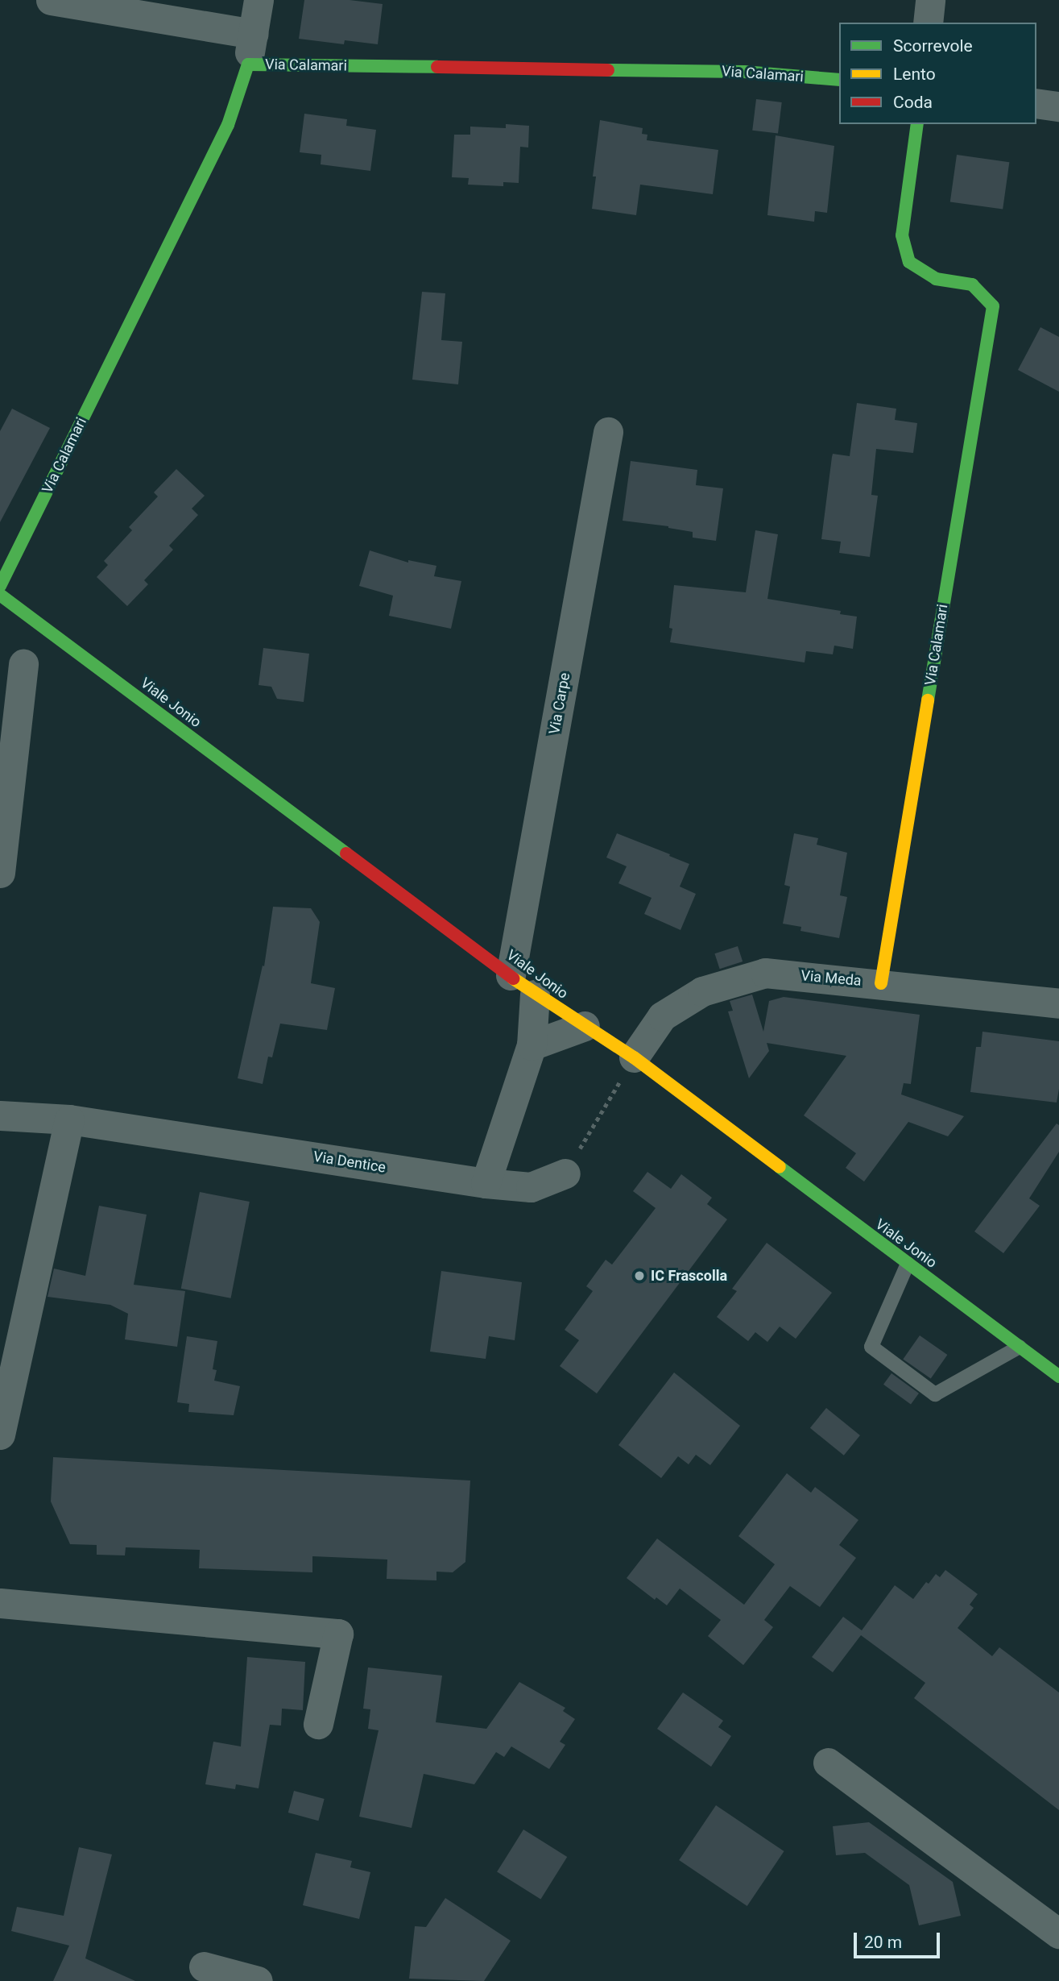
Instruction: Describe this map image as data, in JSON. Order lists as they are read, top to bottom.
{
  "streets": {
    "street": [
      "Via Calamari",
      "Viale Jonio",
      "Via Carpe",
      "Via Meda",
      "Via Dentice"
    ]
  },
  "crossings": [
    ["Via Calamari", "Via Meda"],
    ["Viale Jonio", "Via Carpe"],
    ["Viale Jonio", "Via Meda"]
  ],
  "places": ["IC Frascolla"],
  "legend": ["Scorrevole", "Lento", "Coda"],
  "scale_bar": "20 m"
}
